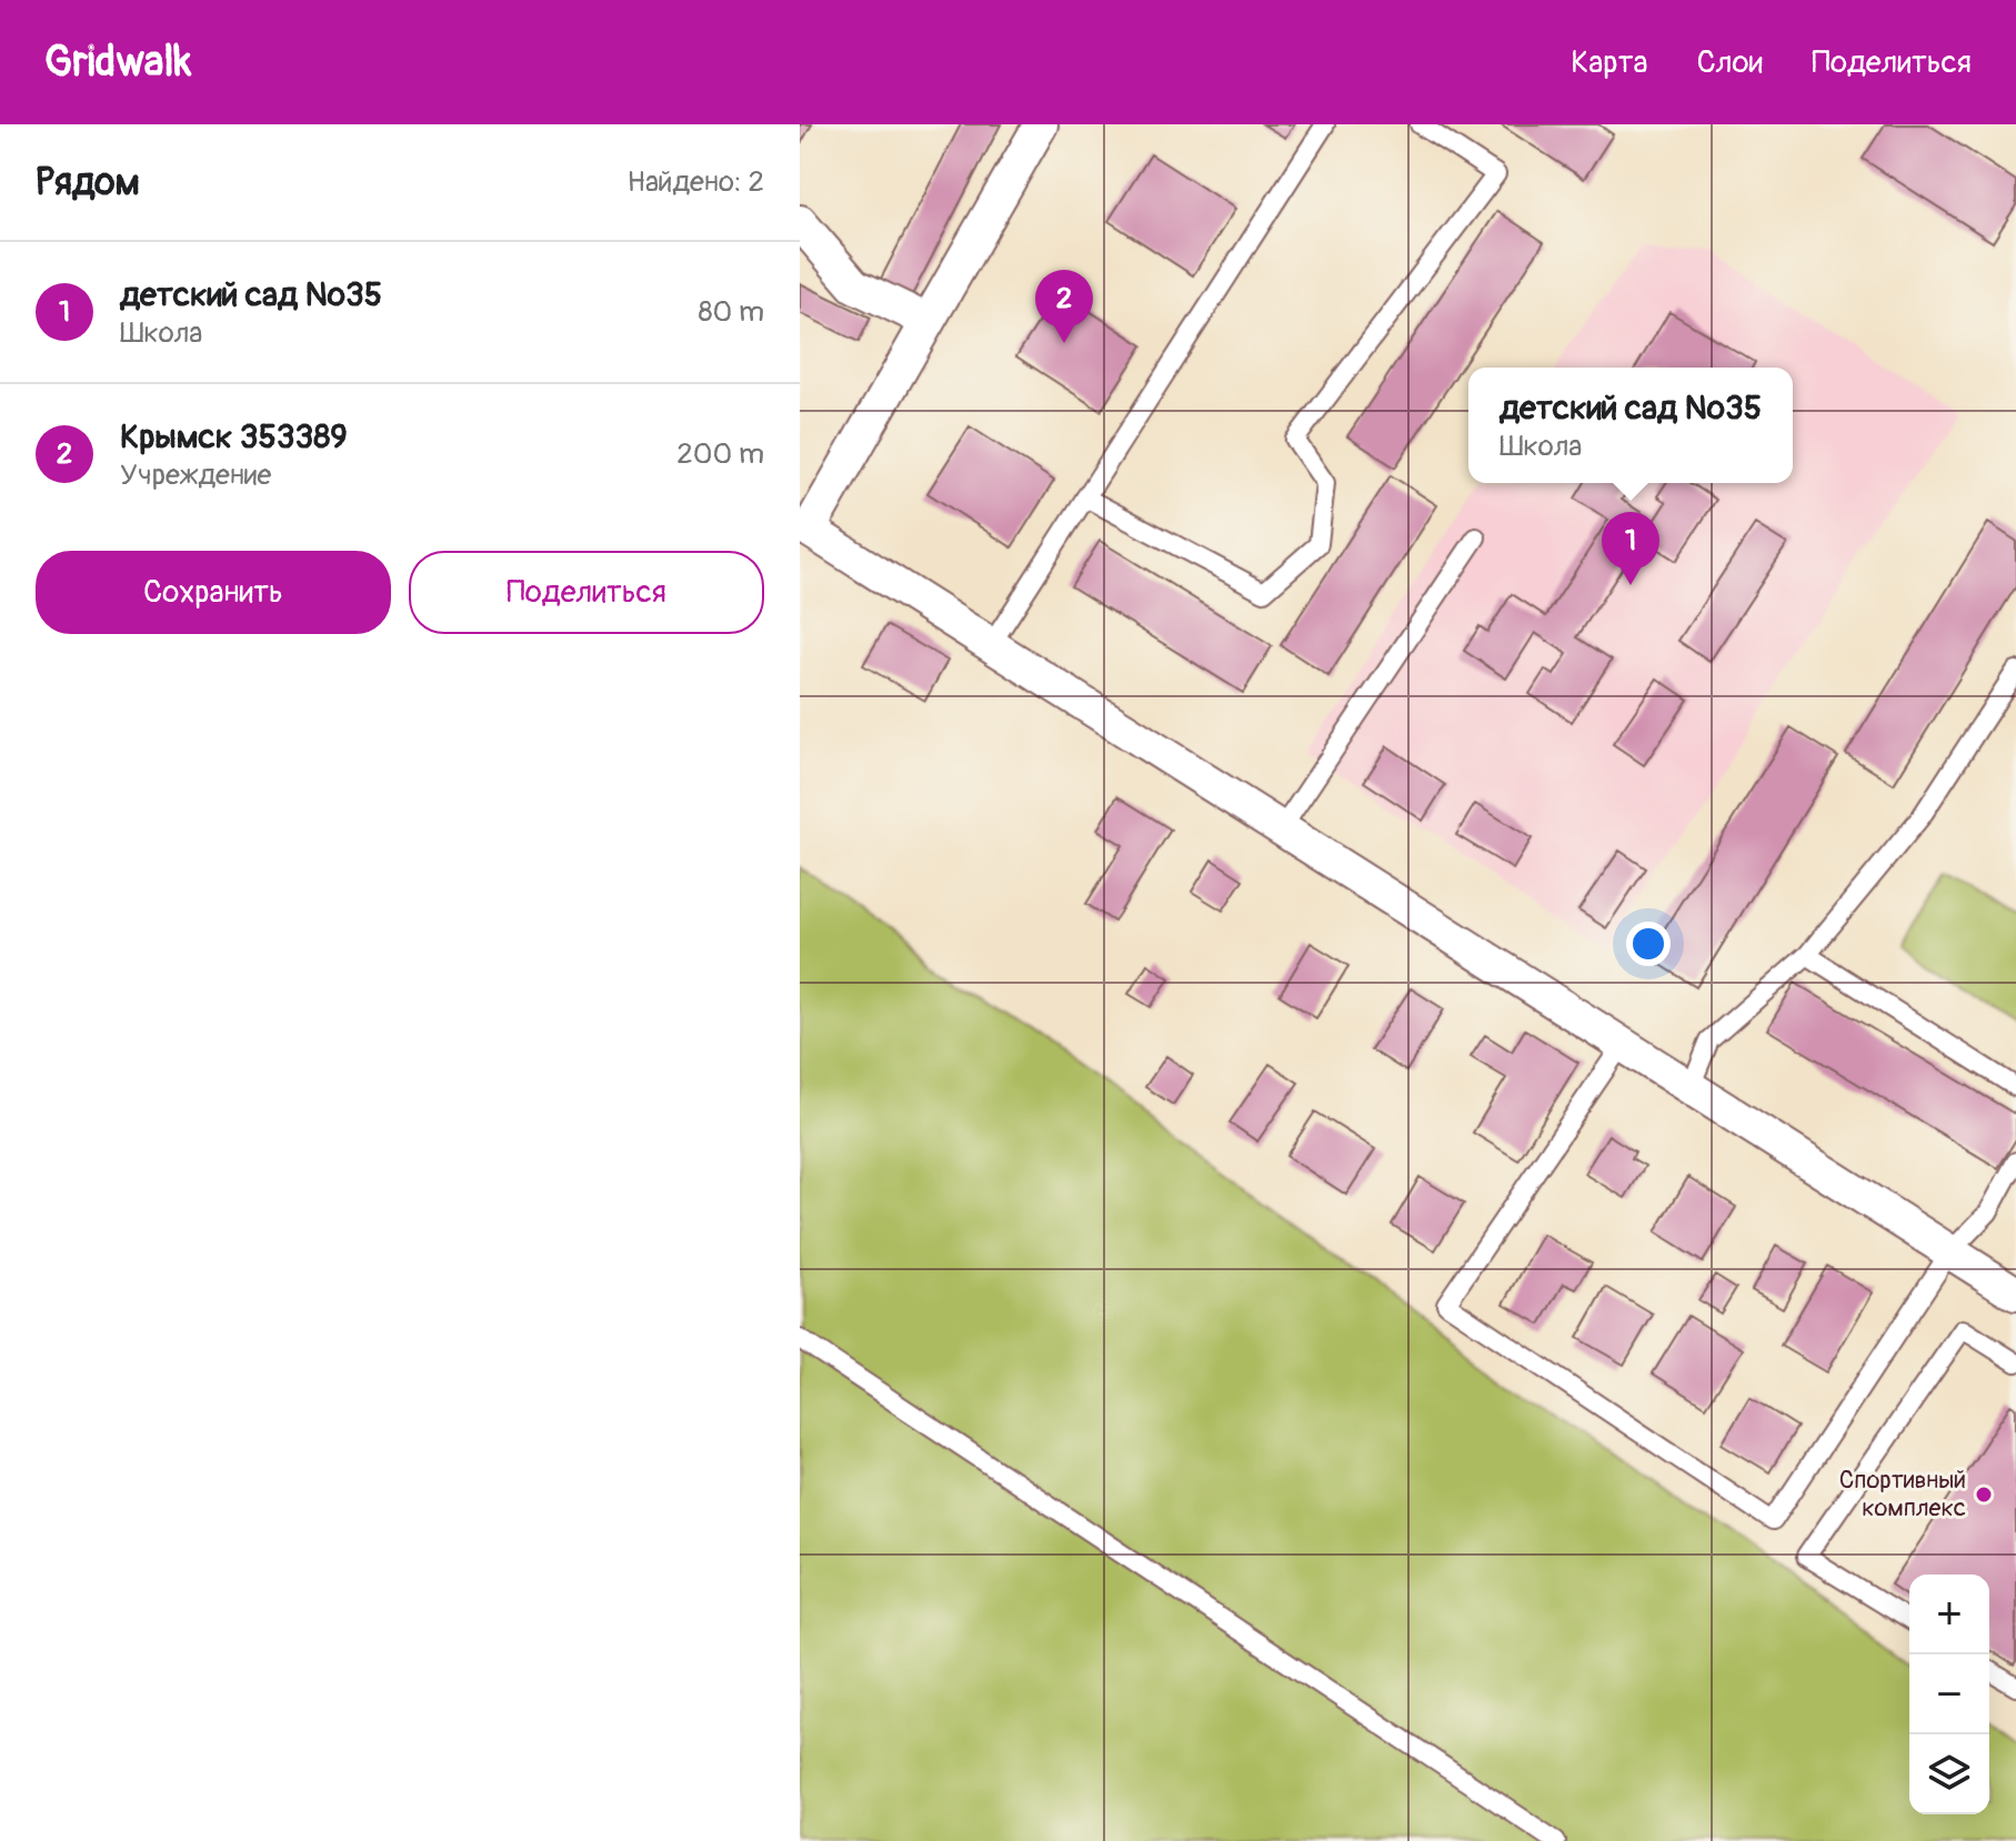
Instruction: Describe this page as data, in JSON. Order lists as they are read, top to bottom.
{
  "places": ["Спортивный комплекс"],
  "page": {
    "header": "Gridwalk",
    "nav": ["Карта", "Слои", "Поделиться"],
    "heading": ["Рядом", "Найдено: 2"],
    "list": [
      {
        "mark": "1",
        "name": "детский сад №35",
        "note": "Школа",
        "value": "80 m"
      },
      {
        "mark": "2",
        "name": "Крымск 353389",
        "note": "Учреждение",
        "value": "200 m"
      }
    ],
    "pins": ["2", "1"],
    "popup": ["детский сад №35", "Школа"],
    "buttons": ["Сохранить", "Поделиться"],
    "map_buttons": ["+", "−"]
  }
}
